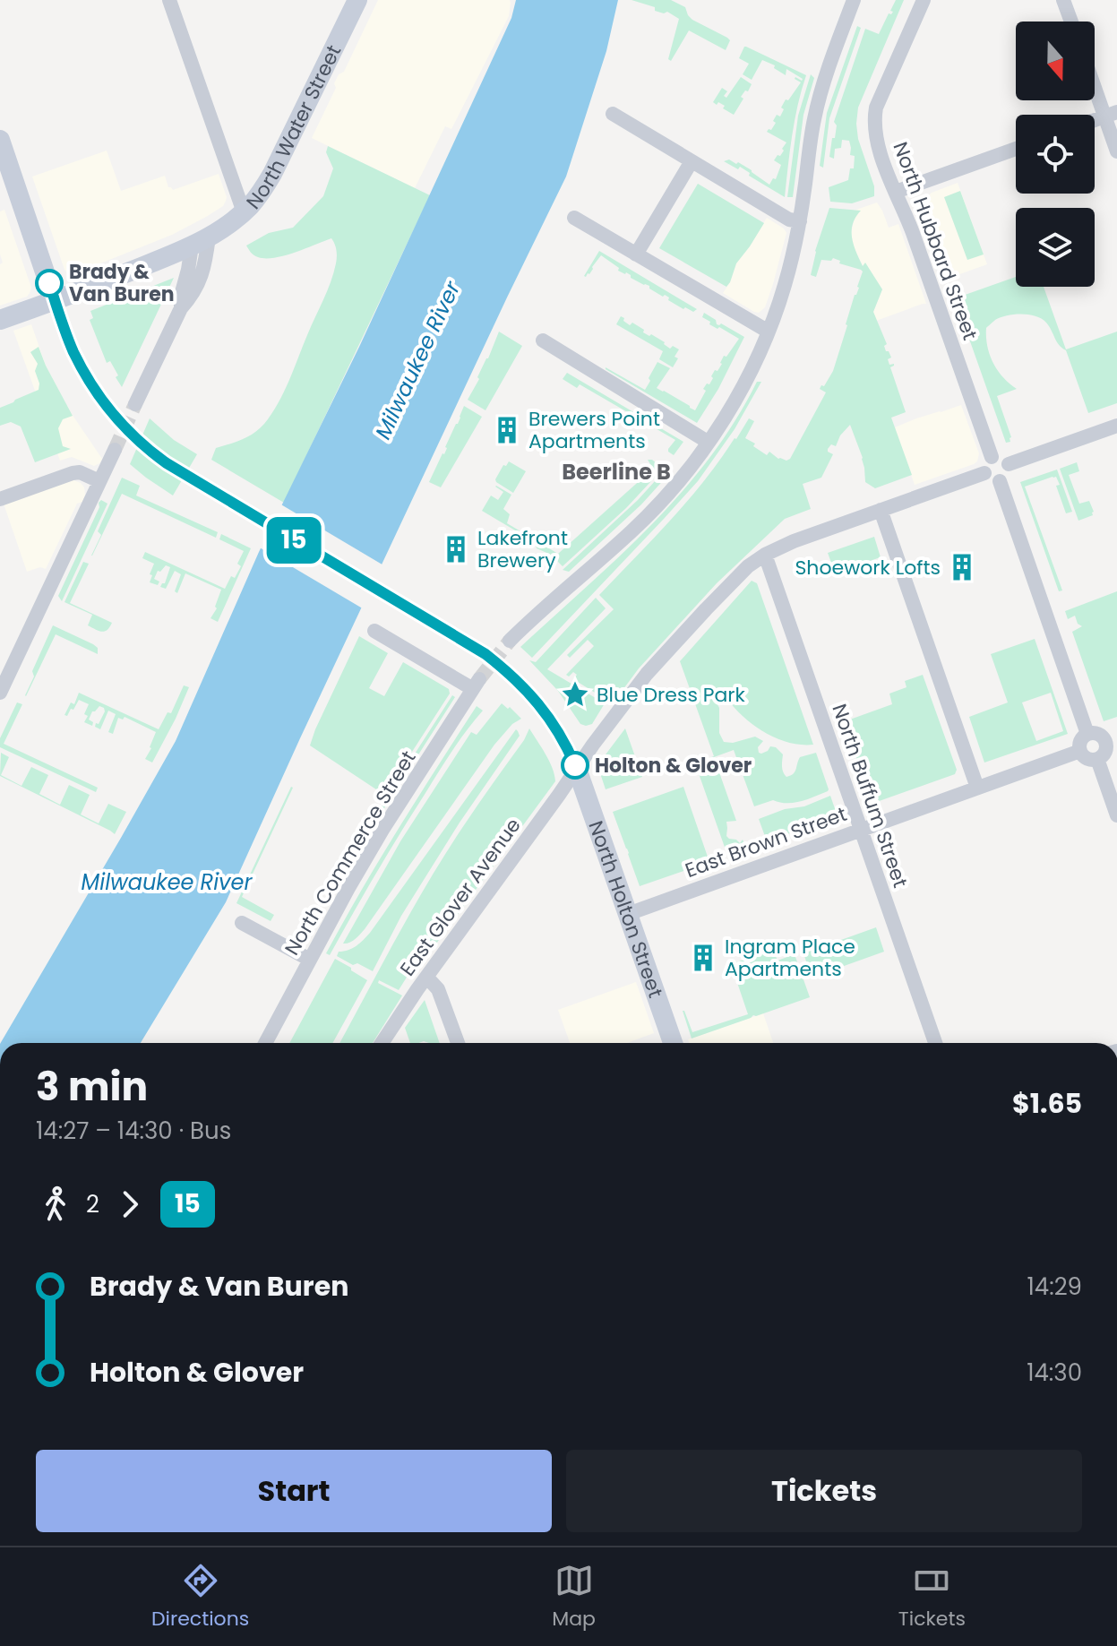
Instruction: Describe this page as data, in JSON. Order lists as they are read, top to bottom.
{
  "streets": {
    "main road": ["North Water Street", "North Holton Street"],
    "street": [
      "North Hubbard Street",
      "North Buffum Street",
      "East Brown Street",
      "North Commerce Street",
      "East Glover Avenue"
    ]
  },
  "crossings": [
    ["North Hubbard Street", "East Glover Avenue"],
    ["North Buffum Street", "East Brown Street"],
    ["North Buffum Street", "East Glover Avenue"],
    ["East Brown Street", "North Holton Street"],
    ["East Glover Avenue", "North Holton Street"]
  ],
  "districts": ["Beerline B"],
  "water": ["Milwaukee River"],
  "places": {
    "other": ["Brady & Van Buren", "Holton & Glover"],
    "building": [
      "Brewers Point Apartments",
      "Lakefront Brewery",
      "Shoework Lofts",
      "Ingram Place Apartments"
    ],
    "place": ["Blue Dress Park"]
  },
  "lines": ["bus line 15"],
  "north": "bottom",
  "page": {
    "on_map": "15",
    "heading": ["3 min", "14:27 – 14:30 · Bus", "$1.65"],
    "legs": ["2", "15"],
    "list": [
      {
        "name": "Brady & Van Buren",
        "value": "14:29"
      },
      {
        "name": "Holton & Glover",
        "value": "14:30"
      }
    ],
    "buttons": ["Start", "Tickets"],
    "tabs": ["Directions", "Map", "Tickets"]
  }
}
